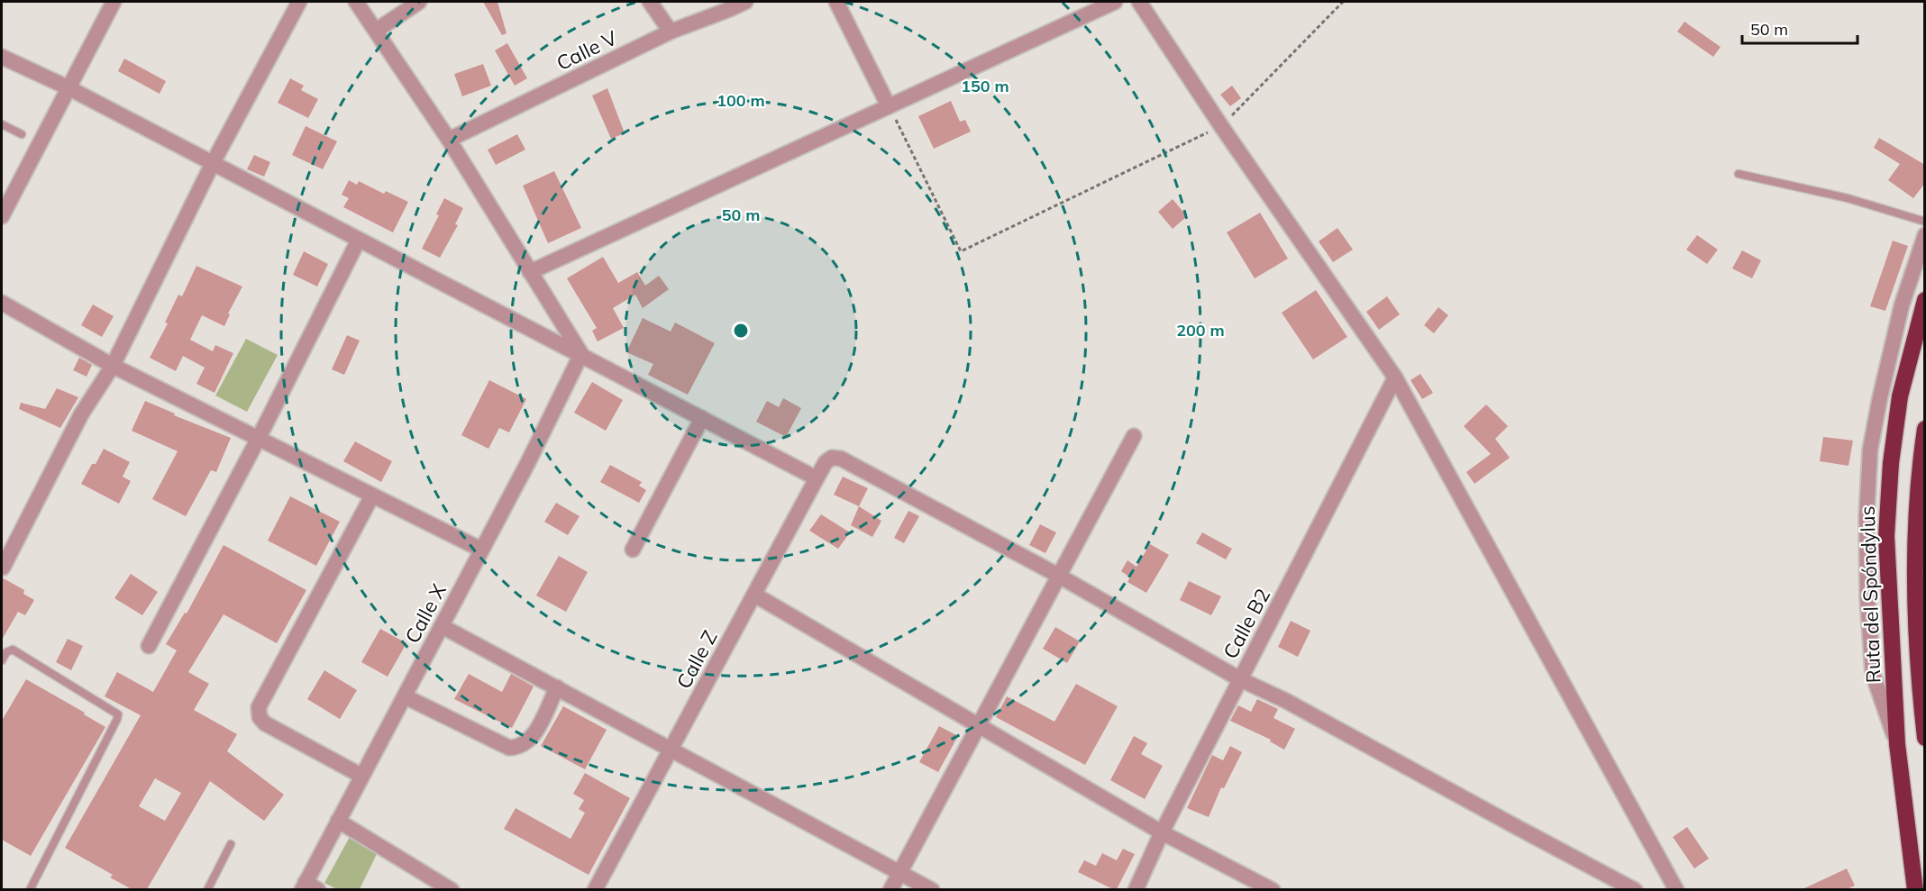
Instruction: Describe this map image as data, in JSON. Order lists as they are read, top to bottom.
{
  "streets": {
    "highway": ["Ruta del Spóndylus"],
    "street": [
      "Calle V",
      "Calle X",
      "Calle B2",
      "Calle Z"
    ]
  },
  "scale_bar": "50 m",
  "rings": [
    "150 m",
    "100 m",
    "50 m",
    "200 m"
  ]
}
